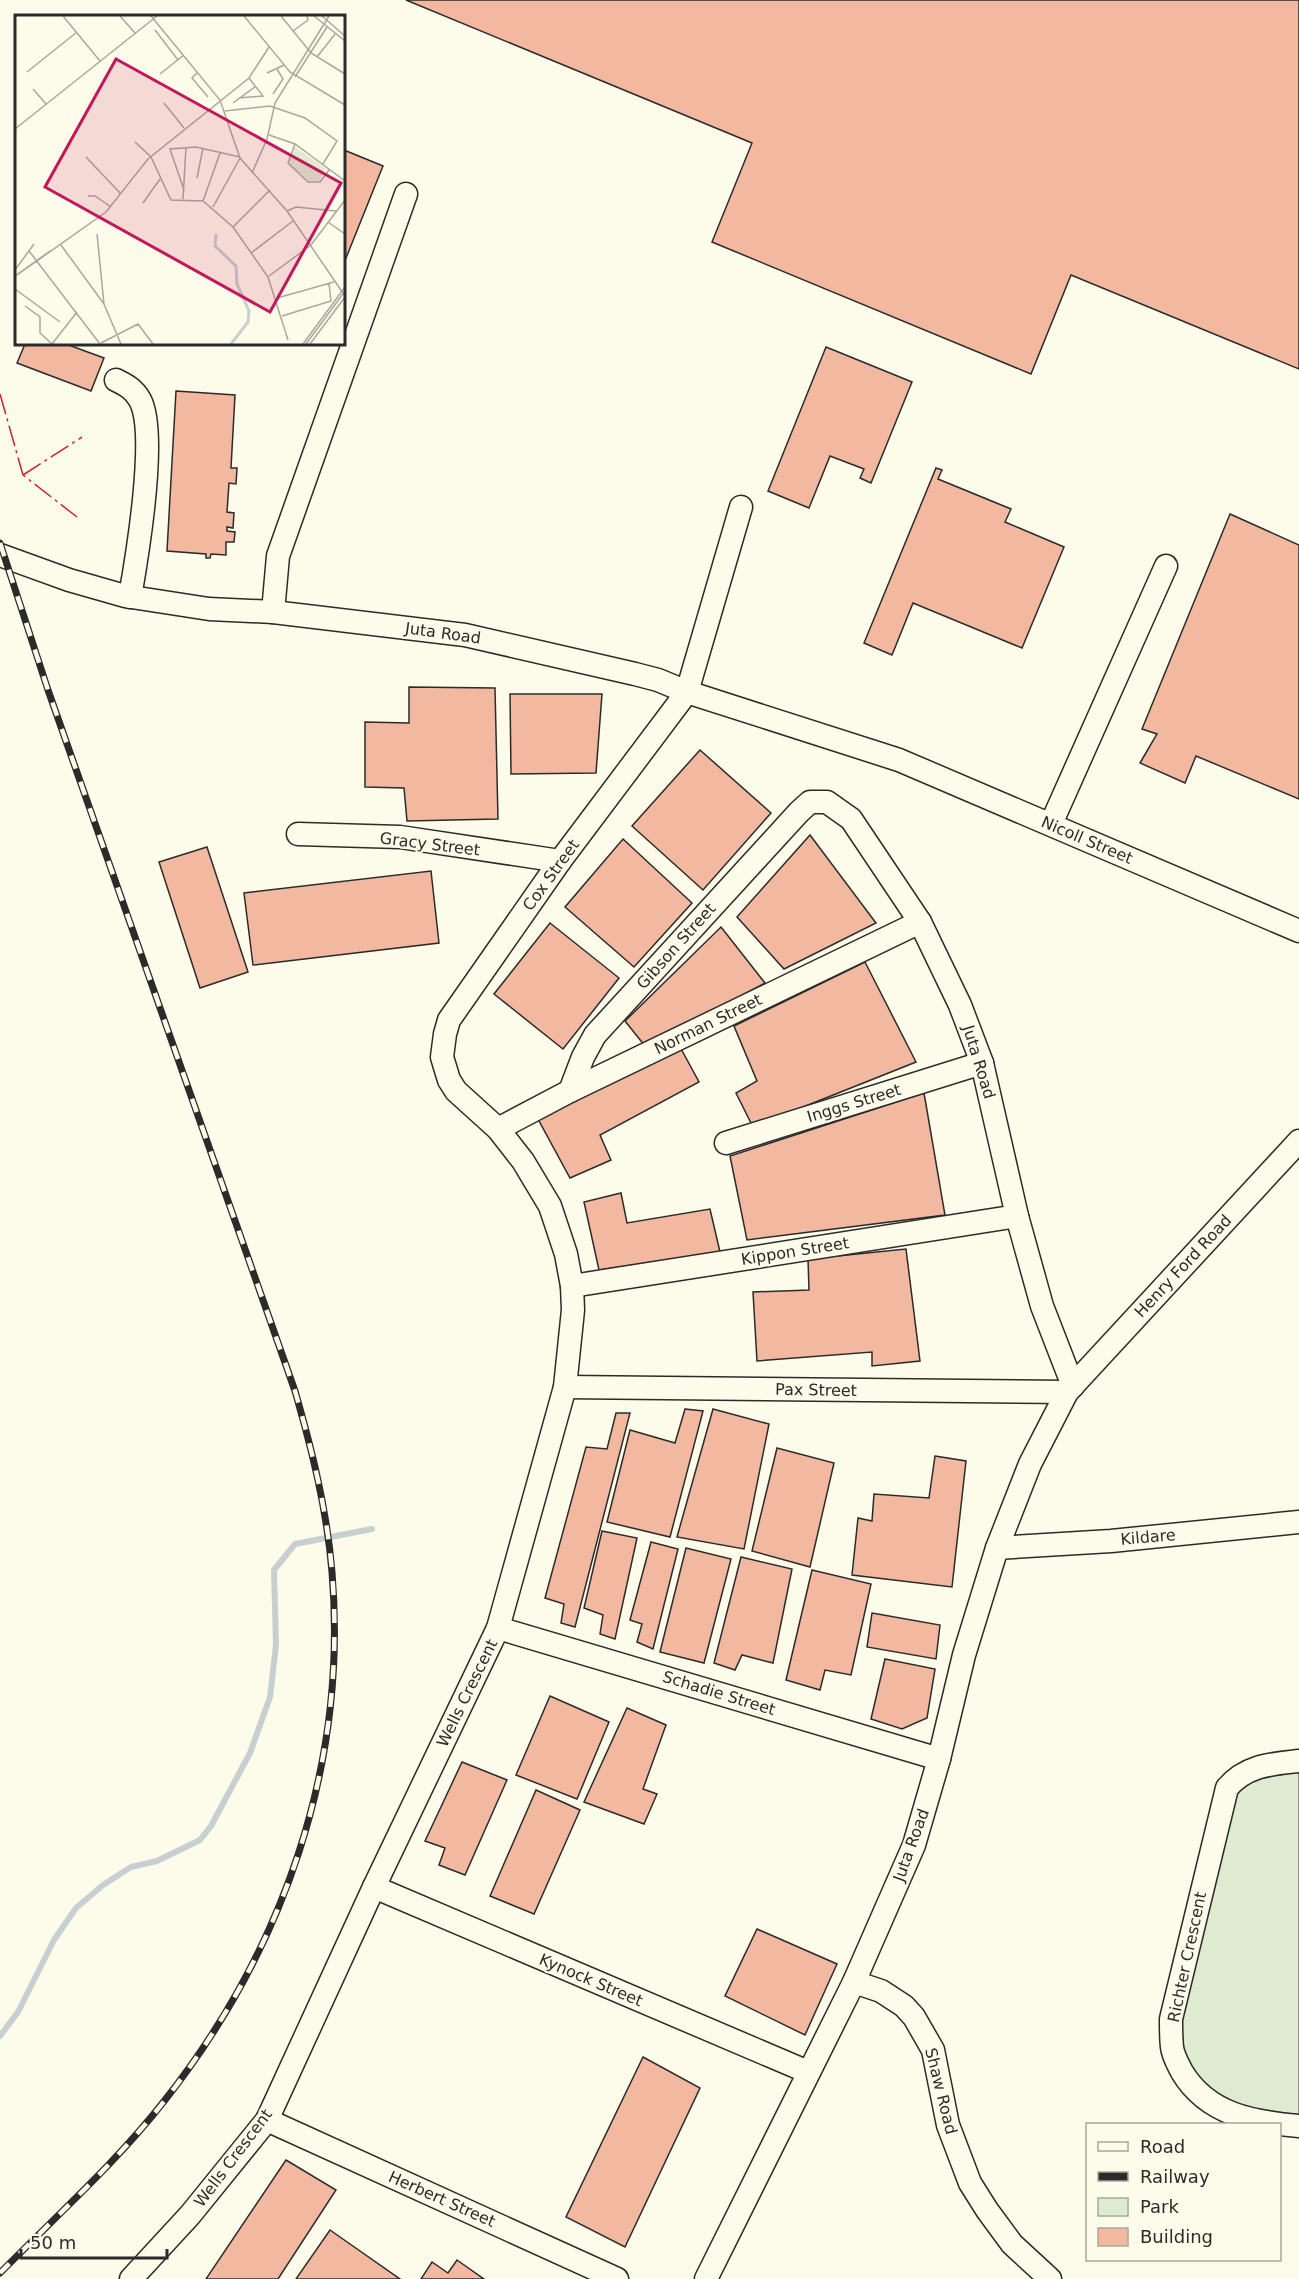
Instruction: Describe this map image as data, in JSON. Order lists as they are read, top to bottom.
{
  "streets": {
    "street": [
      "Juta Road",
      "Nicoll Street",
      "Gracy Street",
      "Cox Street",
      "Gibson Street",
      "Norman Street",
      "Inggs Street",
      "Kippon Street",
      "Henry Ford Road",
      "Pax Street",
      "Kildare",
      "Wells Crescent",
      "Schadie Street",
      "Richter Crescent",
      "Kynock Street",
      "Shaw Road",
      "Herbert Street"
    ]
  },
  "crossings": [
    ["Juta Road", "Nicoll Street"],
    ["Juta Road", "Cox Street"],
    ["Juta Road", "Gibson Street"],
    ["Juta Road", "Norman Street"],
    ["Juta Road", "Inggs Street"],
    ["Juta Road", "Kippon Street"],
    ["Juta Road", "Henry Ford Road"],
    ["Juta Road", "Pax Street"],
    ["Juta Road", "Kildare"],
    ["Juta Road", "Schadie Street"],
    ["Juta Road", "Kynock Street"],
    ["Juta Road", "Shaw Road"],
    ["Gracy Street", "Cox Street"],
    ["Cox Street", "Wells Crescent"],
    ["Gibson Street", "Norman Street"],
    ["Norman Street", "Wells Crescent"],
    ["Kippon Street", "Wells Crescent"],
    ["Henry Ford Road", "Pax Street"],
    ["Pax Street", "Wells Crescent"],
    ["Wells Crescent", "Schadie Street"],
    ["Wells Crescent", "Kynock Street"],
    ["Wells Crescent", "Herbert Street"]
  ],
  "legend": [
    "Road",
    "Railway",
    "Park",
    "Building"
  ],
  "scale_bar": "50 m"
}
